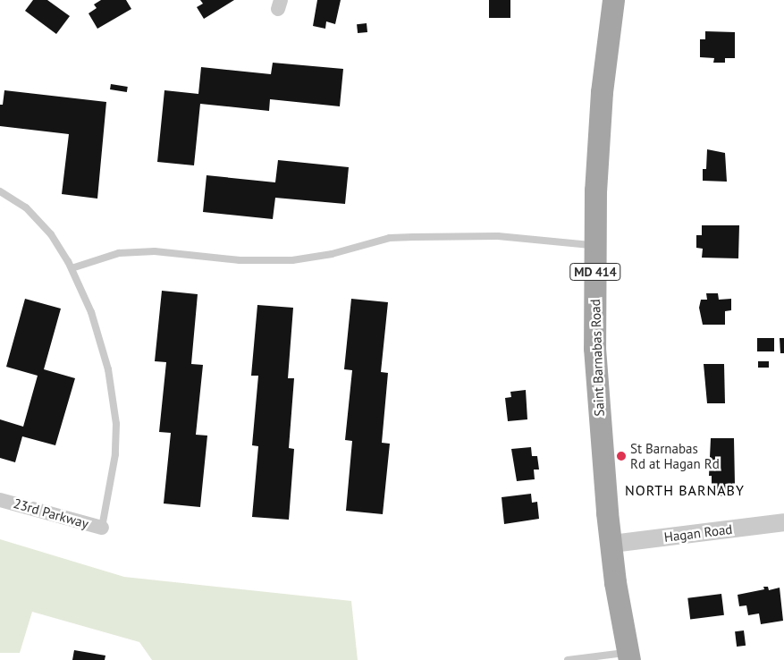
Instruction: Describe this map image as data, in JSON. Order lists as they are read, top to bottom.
{
  "streets": {
    "main road": ["MD 414", "Saint Barnabas Road"],
    "street": ["23rd Parkway", "Hagan Road"]
  },
  "crossings": [
    ["Saint Barnabas Road", "Hagan Road"]
  ],
  "districts": ["NORTH BARNABY"],
  "places": ["St Barnabas Rd at Hagan Rd"]
}
